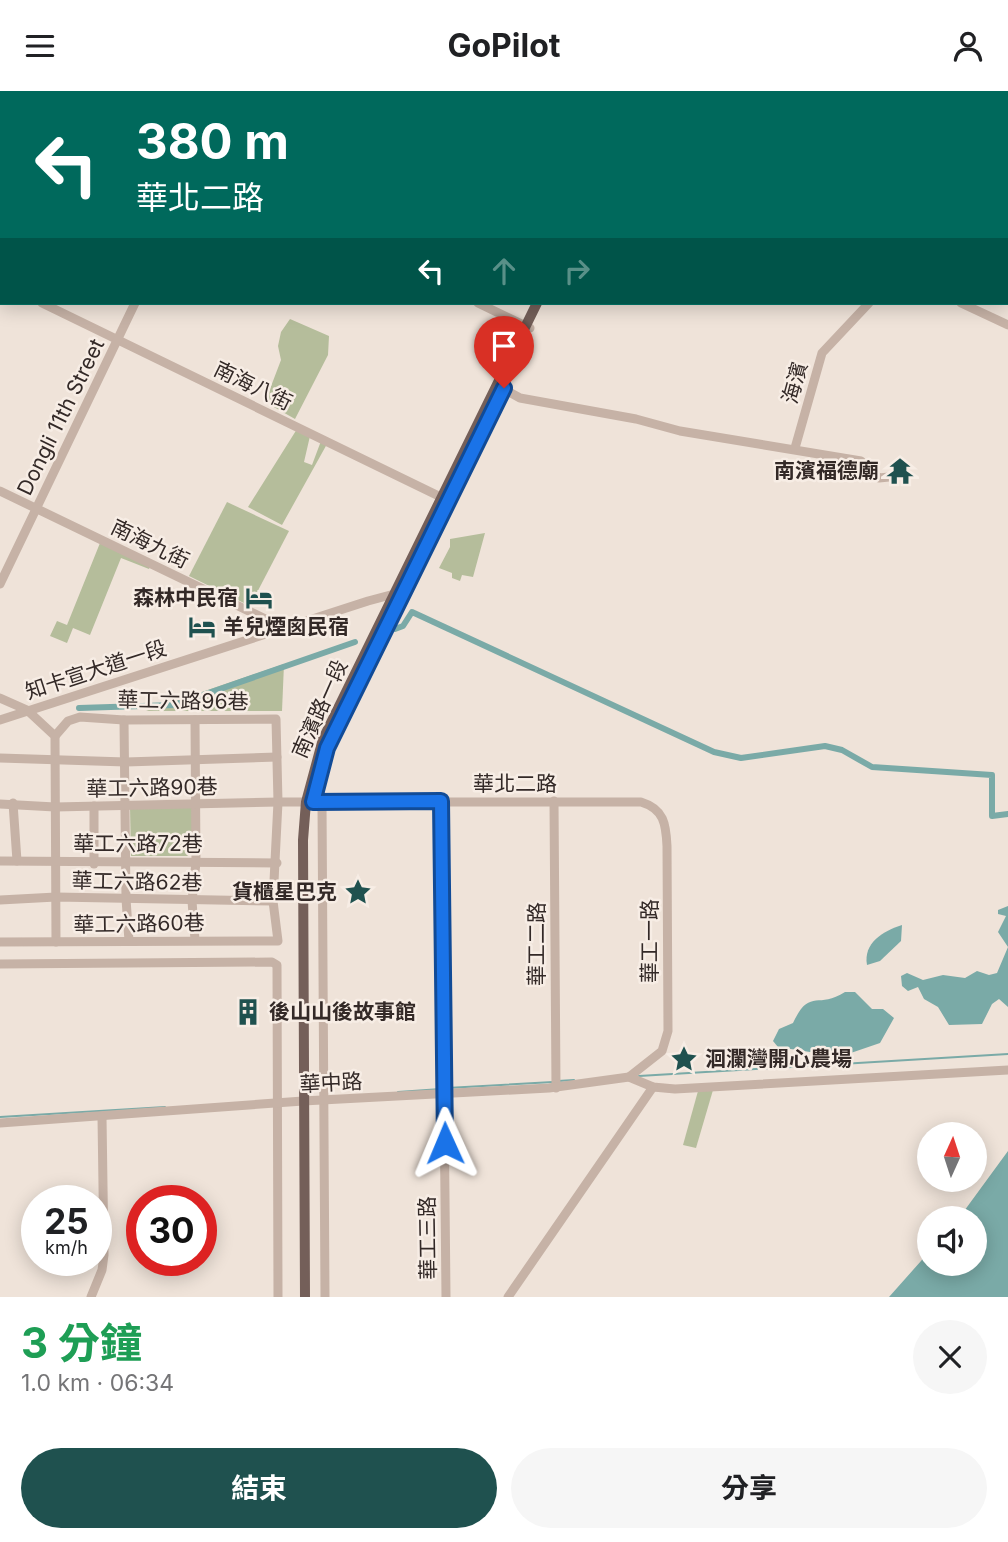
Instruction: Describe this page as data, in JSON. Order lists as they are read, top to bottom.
{
  "streets": {
    "main road": ["南濱路一段"],
    "street": [
      "海濱",
      "南海八街",
      "Dongli 11th Street",
      "南海九街",
      "知卡宣大道一段",
      "華工六路96巷",
      "華北二路",
      "華工六路90巷",
      "華工六路72巷",
      "華工六路62巷",
      "華工六路60巷",
      "華工一路",
      "華工二路",
      "華中路",
      "華工三路"
    ]
  },
  "crossings": [
    ["南海八街", "Dongli 11th Street"],
    ["南海八街", "南濱路一段"],
    ["Dongli 11th Street", "南海九街"],
    ["南海九街", "知卡宣大道一段"],
    ["知卡宣大道一段", "南濱路一段"],
    ["華工六路96巷", "華工六路90巷"],
    ["南濱路一段", "華北二路"],
    ["南濱路一段", "華工六路90巷"],
    ["南濱路一段", "華中路"],
    ["華北二路", "華工六路90巷"],
    ["華北二路", "華工一路"],
    ["華北二路", "華工二路"],
    ["華北二路", "華工三路"],
    ["華工六路62巷", "華工六路60巷"],
    ["華工一路", "華中路"],
    ["華工二路", "華中路"],
    ["華中路", "華工三路"]
  ],
  "places": {
    "temple": ["南濱福德廟"],
    "hotel": ["森林中民宿", "羊兒煙囪民宿"],
    "place": ["貨櫃星巴克", "洄瀾灣開心農場"],
    "building": ["後山山後故事館"]
  },
  "north": "top",
  "page": {
    "header": "GoPilot",
    "turn": ["380 m", "華北二路"],
    "speed": "25 km/h",
    "limit": "30",
    "heading": ["3 分鐘", "1.0 km · 06:34"],
    "buttons": ["結束", "分享"]
  }
}
